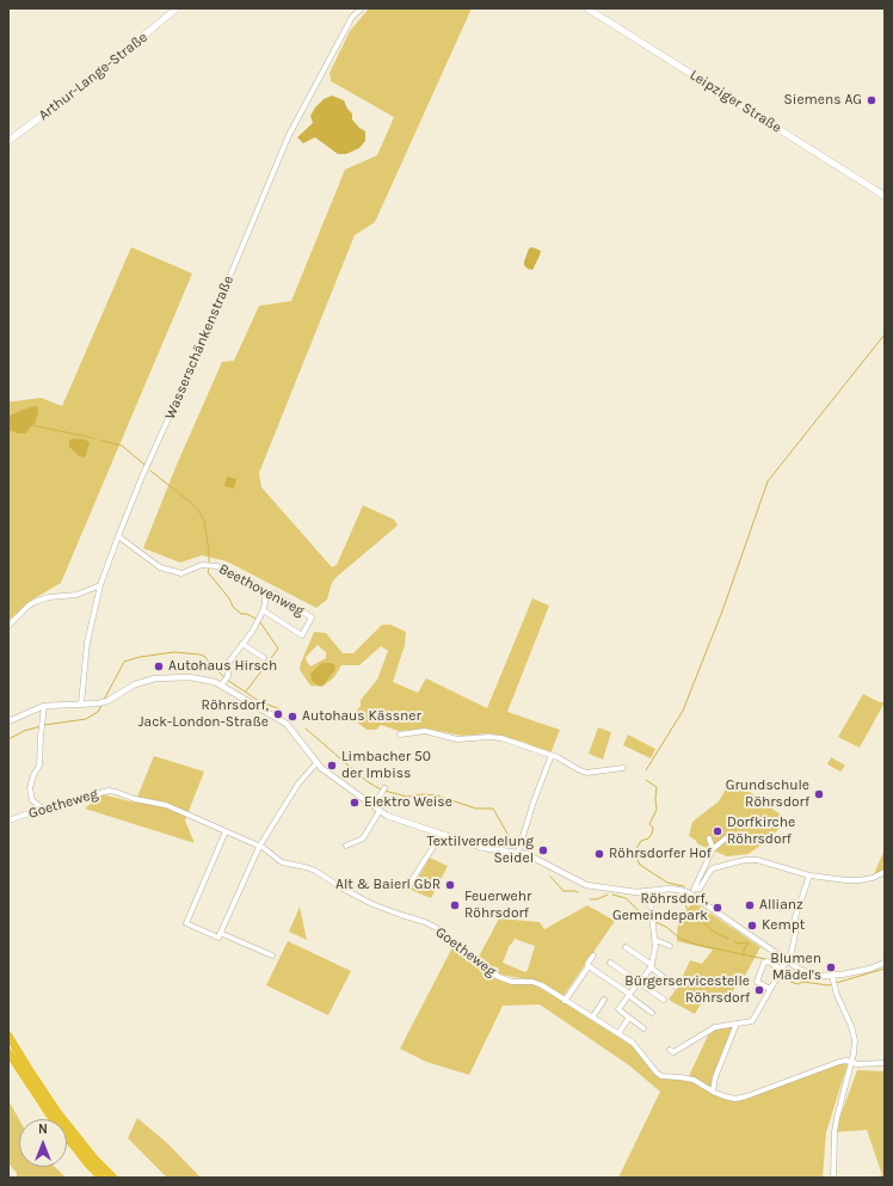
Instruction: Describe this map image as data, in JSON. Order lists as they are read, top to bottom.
{
  "streets": {
    "main road": ["Arthur-Lange-Straße", "Leipziger Straße"],
    "street": ["Wasserschänkenstraße", "Beethovenweg", "Goetheweg"]
  },
  "crossings": [
    ["Wasserschänkenstraße", "Beethovenweg"]
  ],
  "places": [
    "Siemens AG",
    "Autohaus Hirsch",
    "Röhrsdorf, Jack-London-Straße",
    "Autohaus Kässner",
    "Limbacher 50 der Imbiss",
    "Grundschule Röhrsdorf",
    "Elektro Weise",
    "Dorfkirche Röhrsdorf",
    "Textilveredelung Seidel",
    "Röhrsdorfer Hof",
    "Alt & Baierl GbR",
    "Feuerwehr Röhrsdorf",
    "Allianz",
    "Röhrsdorf, Gemeindepark",
    "Kempt",
    "Blumen Mädel's",
    "Bürgerservicestelle Röhrsdorf"
  ],
  "north": "top"
}
